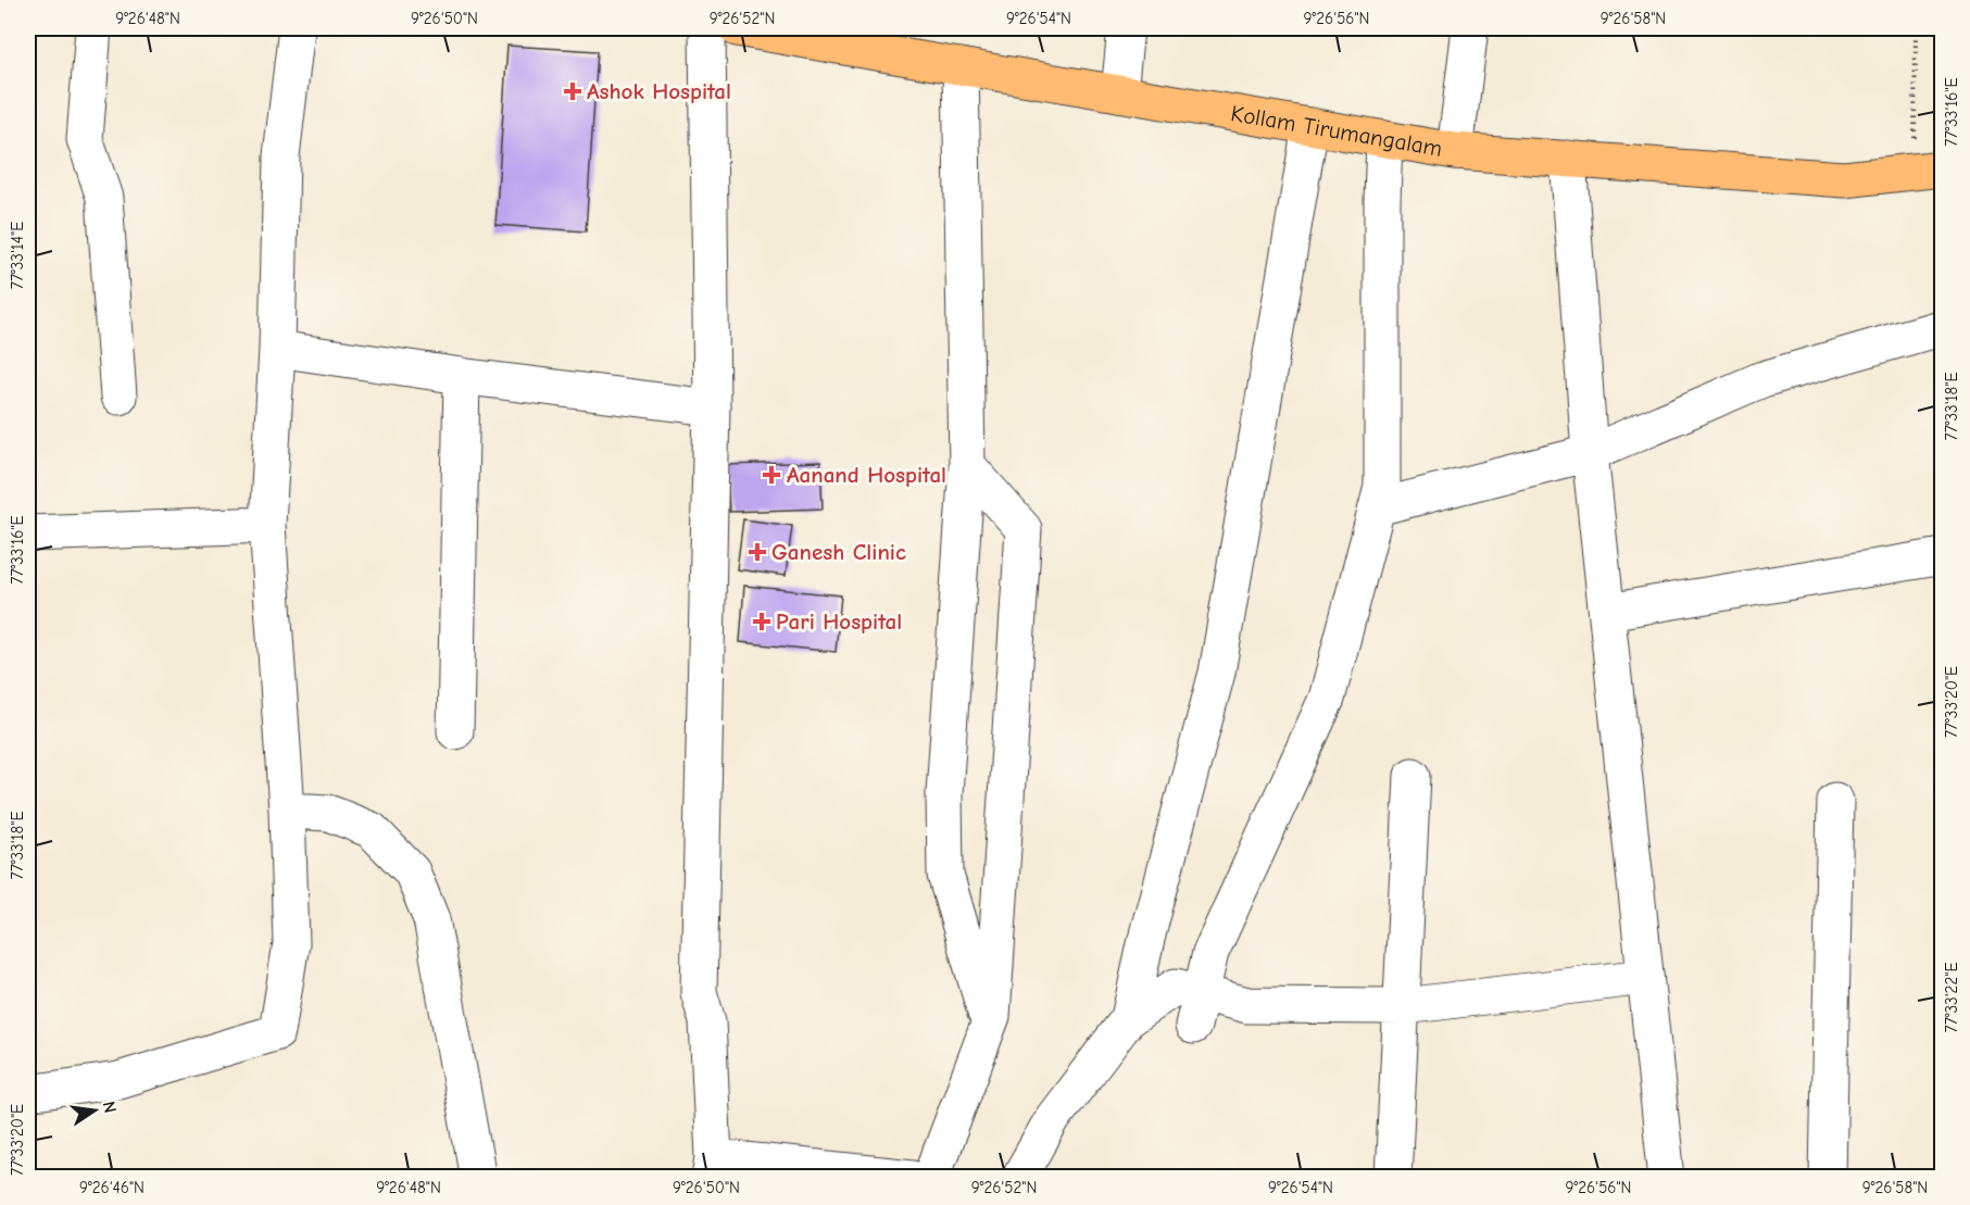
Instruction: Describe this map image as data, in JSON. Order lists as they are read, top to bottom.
{
  "streets": {
    "highway": ["Kollam Tirumangalam"]
  },
  "places": {
    "health": [
      "Ashok Hospital",
      "Aanand Hospital",
      "Ganesh Clinic",
      "Pari Hospital"
    ]
  },
  "north": "right",
  "coordinates": [
    "9°26'48\"N",
    "9°26'50\"N",
    "9°26'52\"N",
    "9°26'54\"N",
    "9°26'56\"N",
    "9°26'58\"N",
    "77°33'16\"E",
    "77°33'14\"E",
    "77°33'18\"E",
    "77°33'20\"E",
    "77°33'22\"E",
    "9°26'46\"N"
  ]
}
